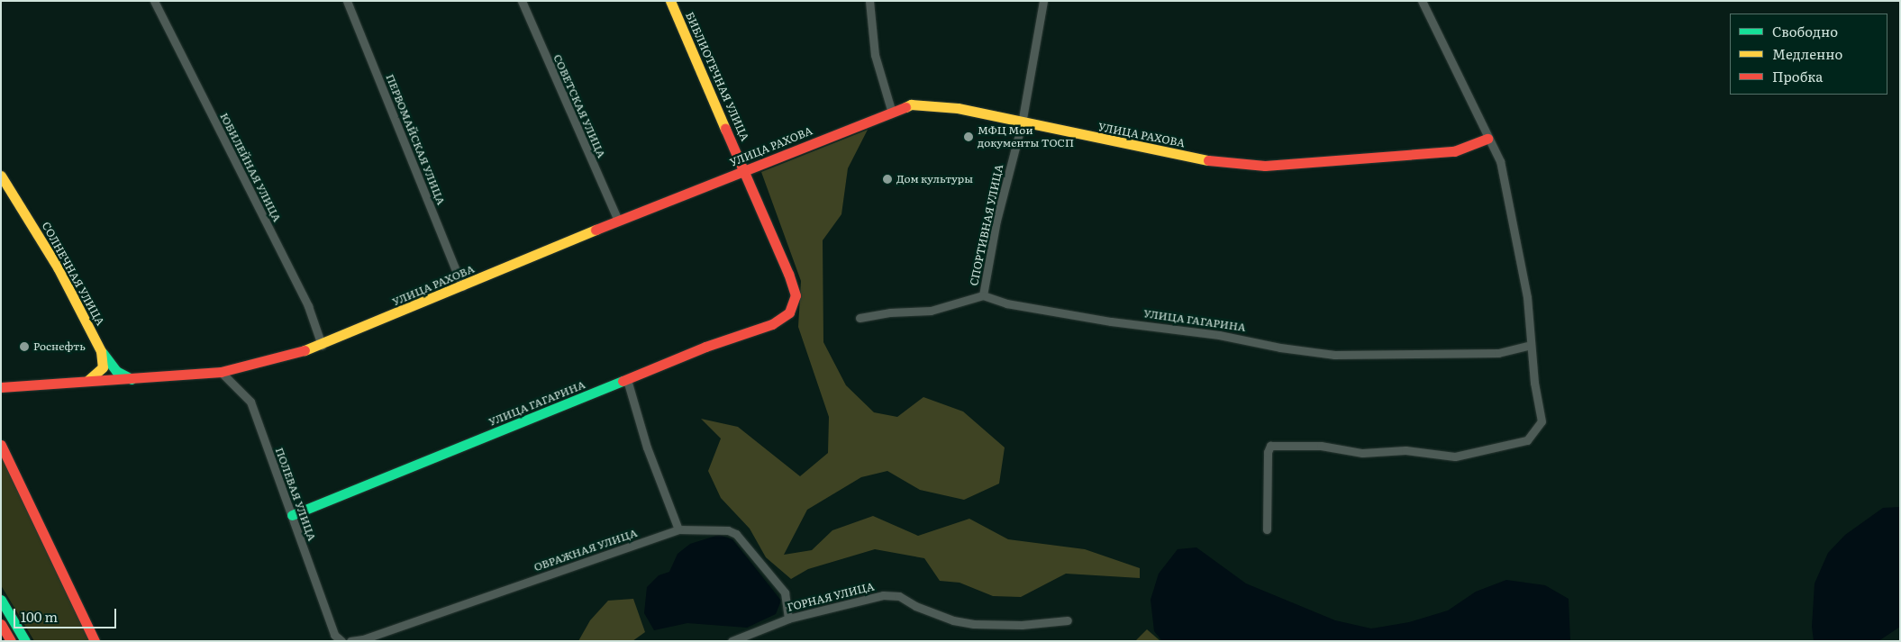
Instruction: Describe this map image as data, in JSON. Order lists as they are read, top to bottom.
{
  "streets": {
    "main road": [
      "БИБЛИОТЕЧНАЯ УЛИЦА",
      "УЛИЦА РАХОВА",
      "СОЛНЕЧНАЯ УЛИЦА",
      "УЛИЦА ГАГАРИНА"
    ],
    "street": [
      "СОВЕТСКАЯ УЛИЦА",
      "ПЕРВОМАЙСКАЯ УЛИЦА",
      "ЮБИЛЕЙНАЯ УЛИЦА",
      "СПОРТИВНАЯ УЛИЦА",
      "ПОЛЕВАЯ УЛИЦА",
      "ОВРАЖНАЯ УЛИЦА",
      "ГОРНАЯ УЛИЦА"
    ]
  },
  "crossings": [
    ["БИБЛИОТЕЧНАЯ УЛИЦА", "УЛИЦА РАХОВА"],
    ["БИБЛИОТЕЧНАЯ УЛИЦА", "УЛИЦА ГАГАРИНА"],
    ["СОВЕТСКАЯ УЛИЦА", "УЛИЦА РАХОВА"],
    ["УЛИЦА РАХОВА", "ПЕРВОМАЙСКАЯ УЛИЦА"],
    ["УЛИЦА РАХОВА", "ЮБИЛЕЙНАЯ УЛИЦА"],
    ["УЛИЦА РАХОВА", "СПОРТИВНАЯ УЛИЦА"],
    ["УЛИЦА РАХОВА", "СОЛНЕЧНАЯ УЛИЦА"],
    ["УЛИЦА РАХОВА", "ПОЛЕВАЯ УЛИЦА"],
    ["СПОРТИВНАЯ УЛИЦА", "УЛИЦА ГАГАРИНА"],
    ["УЛИЦА ГАГАРИНА", "ПОЛЕВАЯ УЛИЦА"]
  ],
  "places": ["МФЦ Мои документы ТОСП", "Дом культуры", "Роснефть"],
  "legend": ["Свободно", "Медленно", "Пробка"],
  "scale_bar": "100 m"
}
